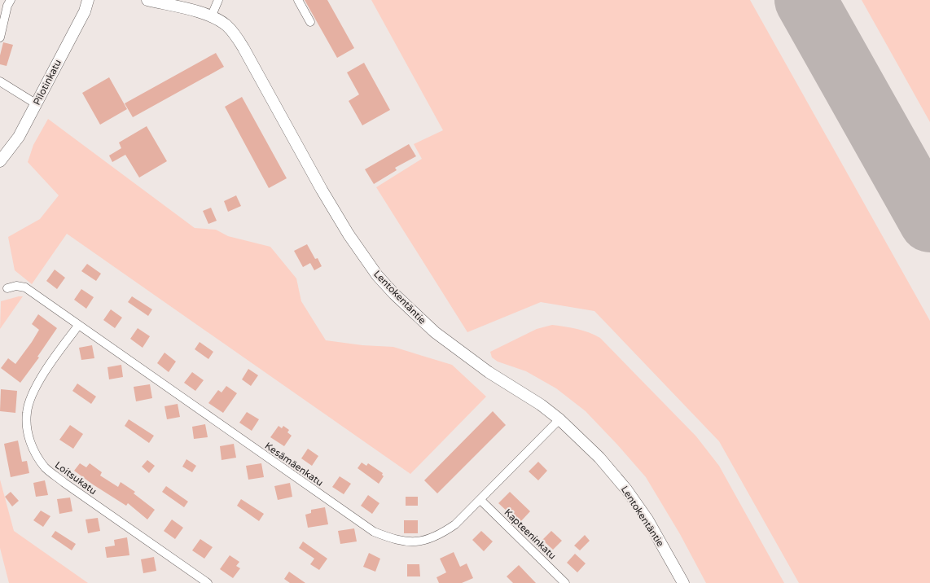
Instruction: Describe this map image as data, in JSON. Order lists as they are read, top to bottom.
{
  "streets": {
    "street": [
      "Pilotinkatu",
      "Lentokentäntie",
      "Kesämäenkatu",
      "Loitsukatu",
      "Kapteeninkatu"
    ]
  },
  "crossings": [
    ["Lentokentäntie", "Kesämäenkatu"],
    ["Kesämäenkatu", "Loitsukatu"],
    ["Kesämäenkatu", "Kapteeninkatu"]
  ]
}
